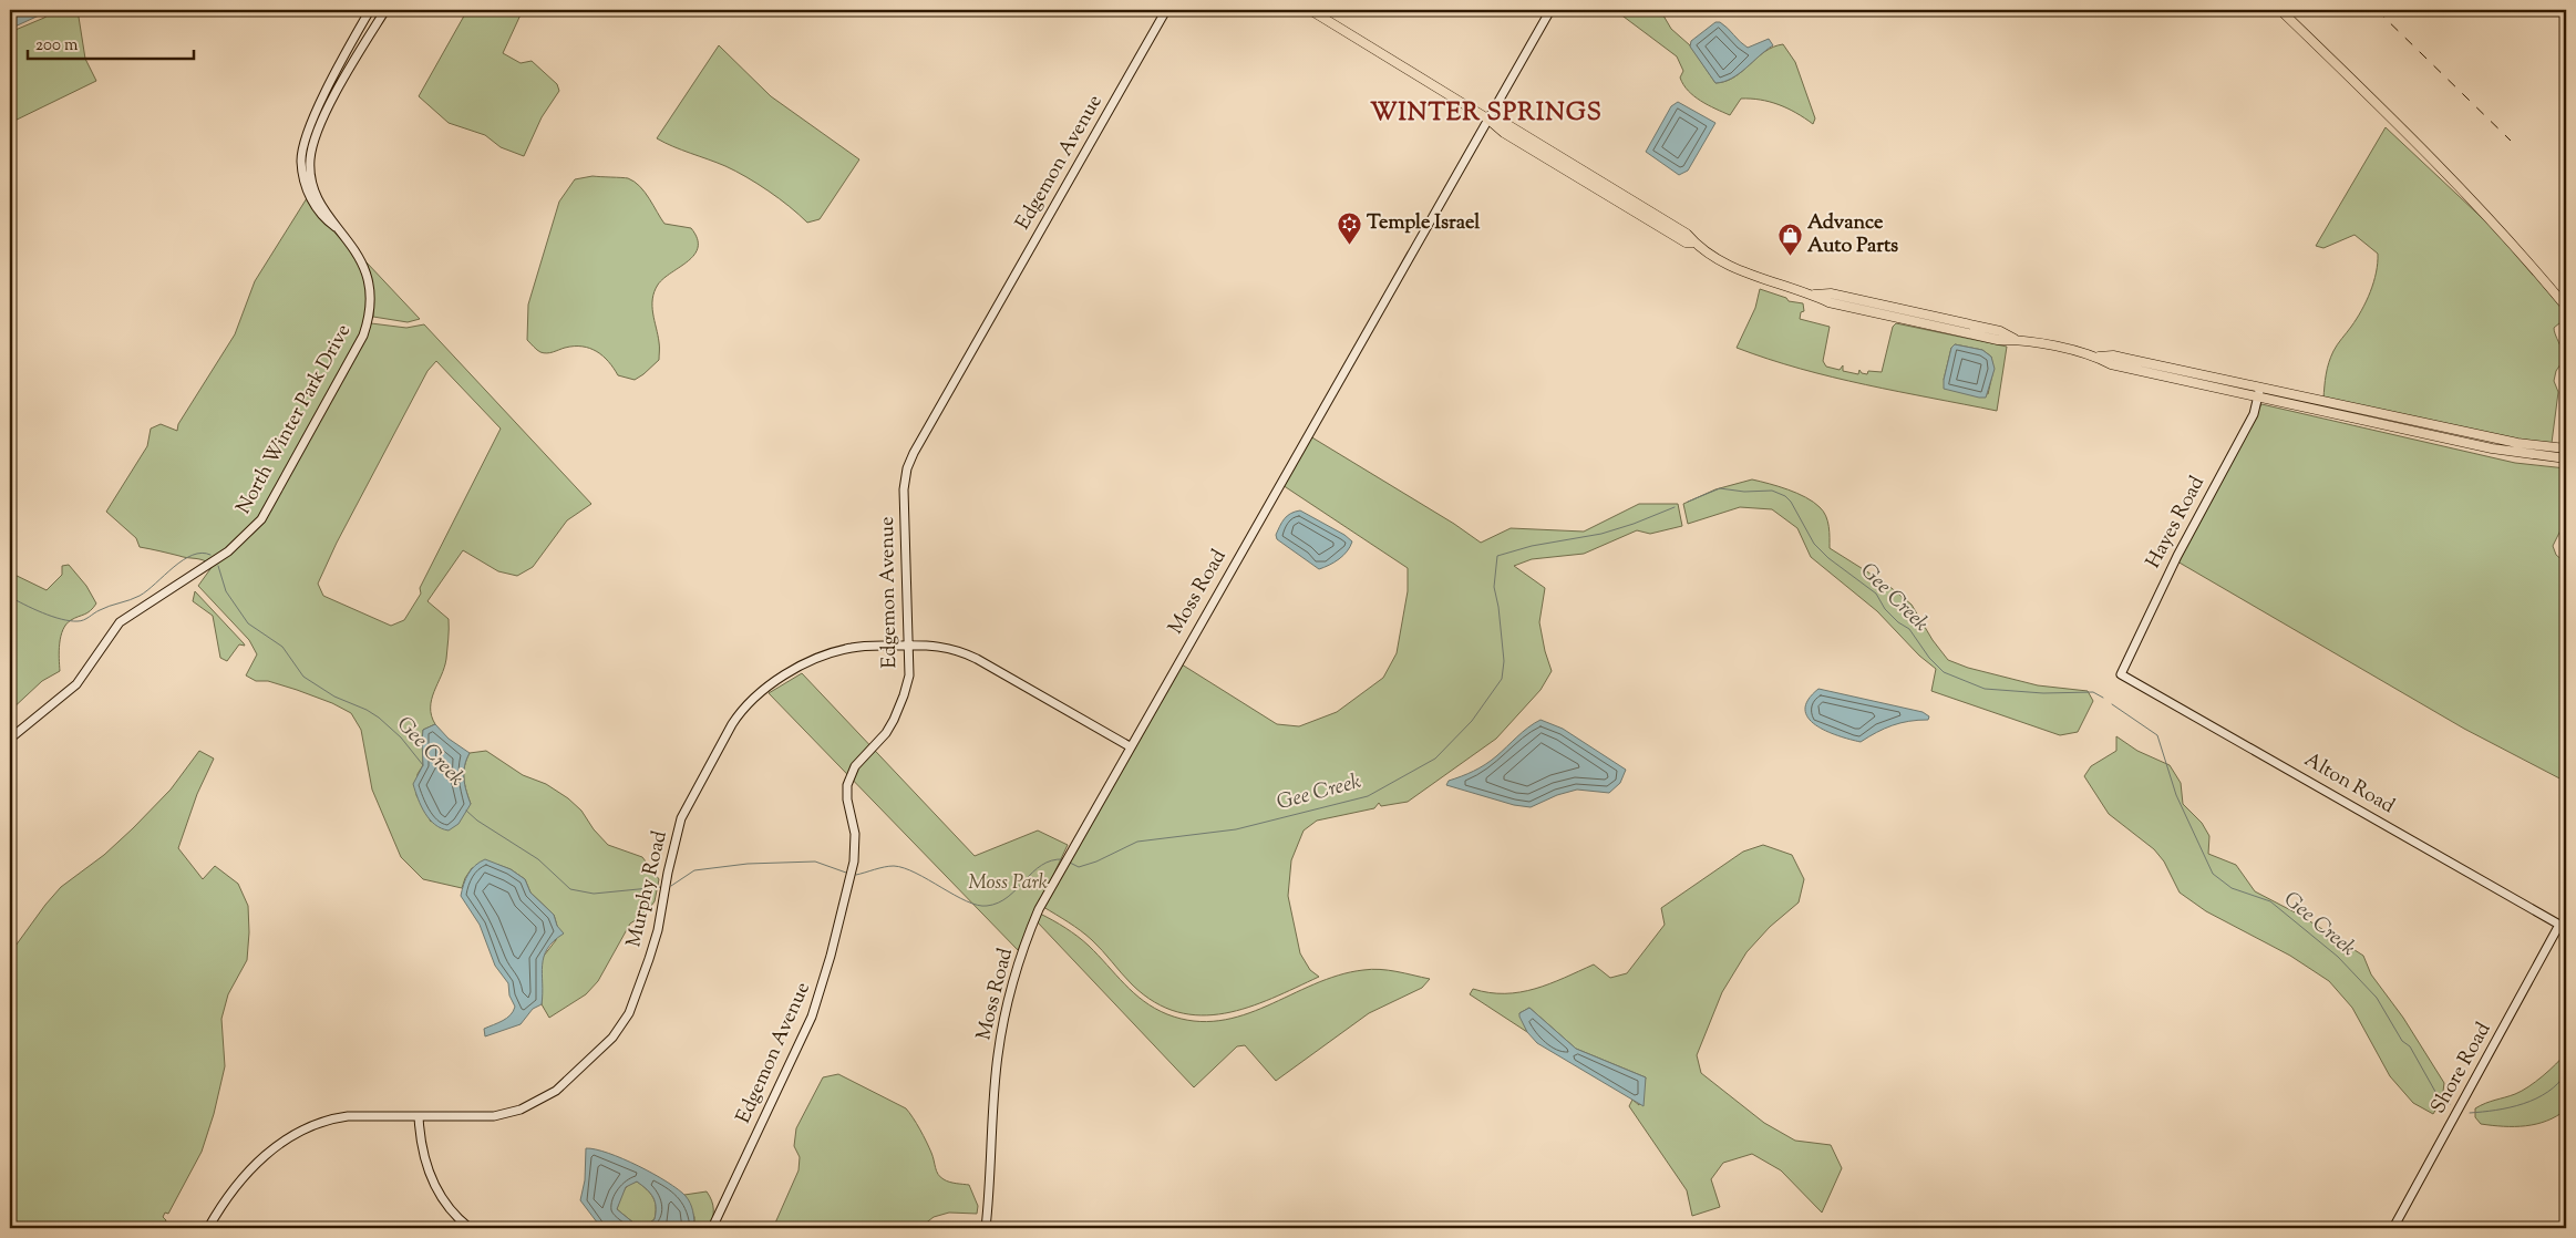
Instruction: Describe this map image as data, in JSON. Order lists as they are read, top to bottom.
{
  "streets": {
    "street": [
      "Edgemon Avenue",
      "North Winter Park Drive",
      "Hayes Road",
      "Moss Road",
      "Alton Road",
      "Murphy Road",
      "Shore Road"
    ]
  },
  "crossings": [
    ["Edgemon Avenue", "Murphy Road"],
    ["Hayes Road", "Alton Road"],
    ["Moss Road", "Murphy Road"],
    ["Alton Road", "Shore Road"]
  ],
  "districts": ["WINTER SPRINGS"],
  "water": ["Gee Creek"],
  "parks": ["Moss Park"],
  "places": {
    "synagogue": ["Temple Israel"],
    "shop": ["Advance Auto Parts"]
  },
  "scale_bar": "200 m"
}
